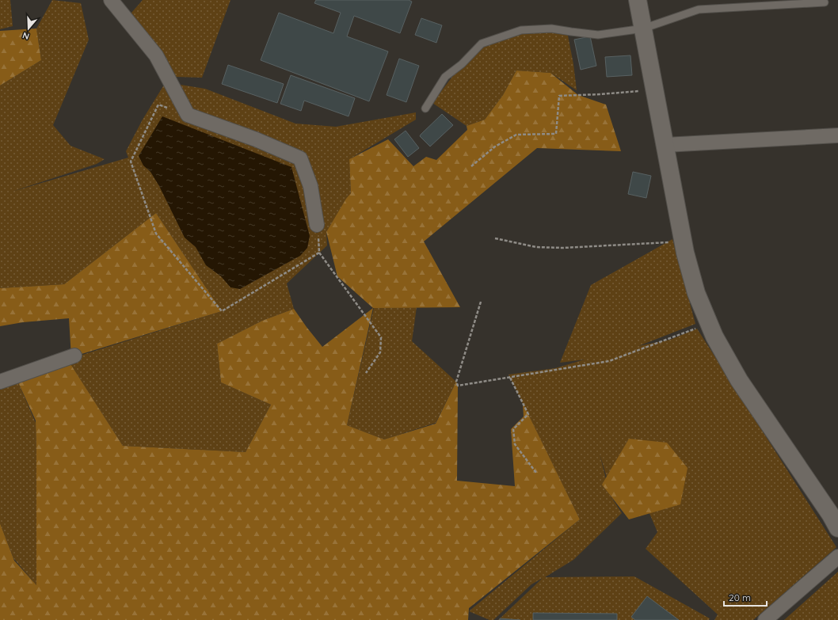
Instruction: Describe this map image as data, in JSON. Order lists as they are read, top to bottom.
{
  "scale_bar": "20 m",
  "north": "bottom"
}
